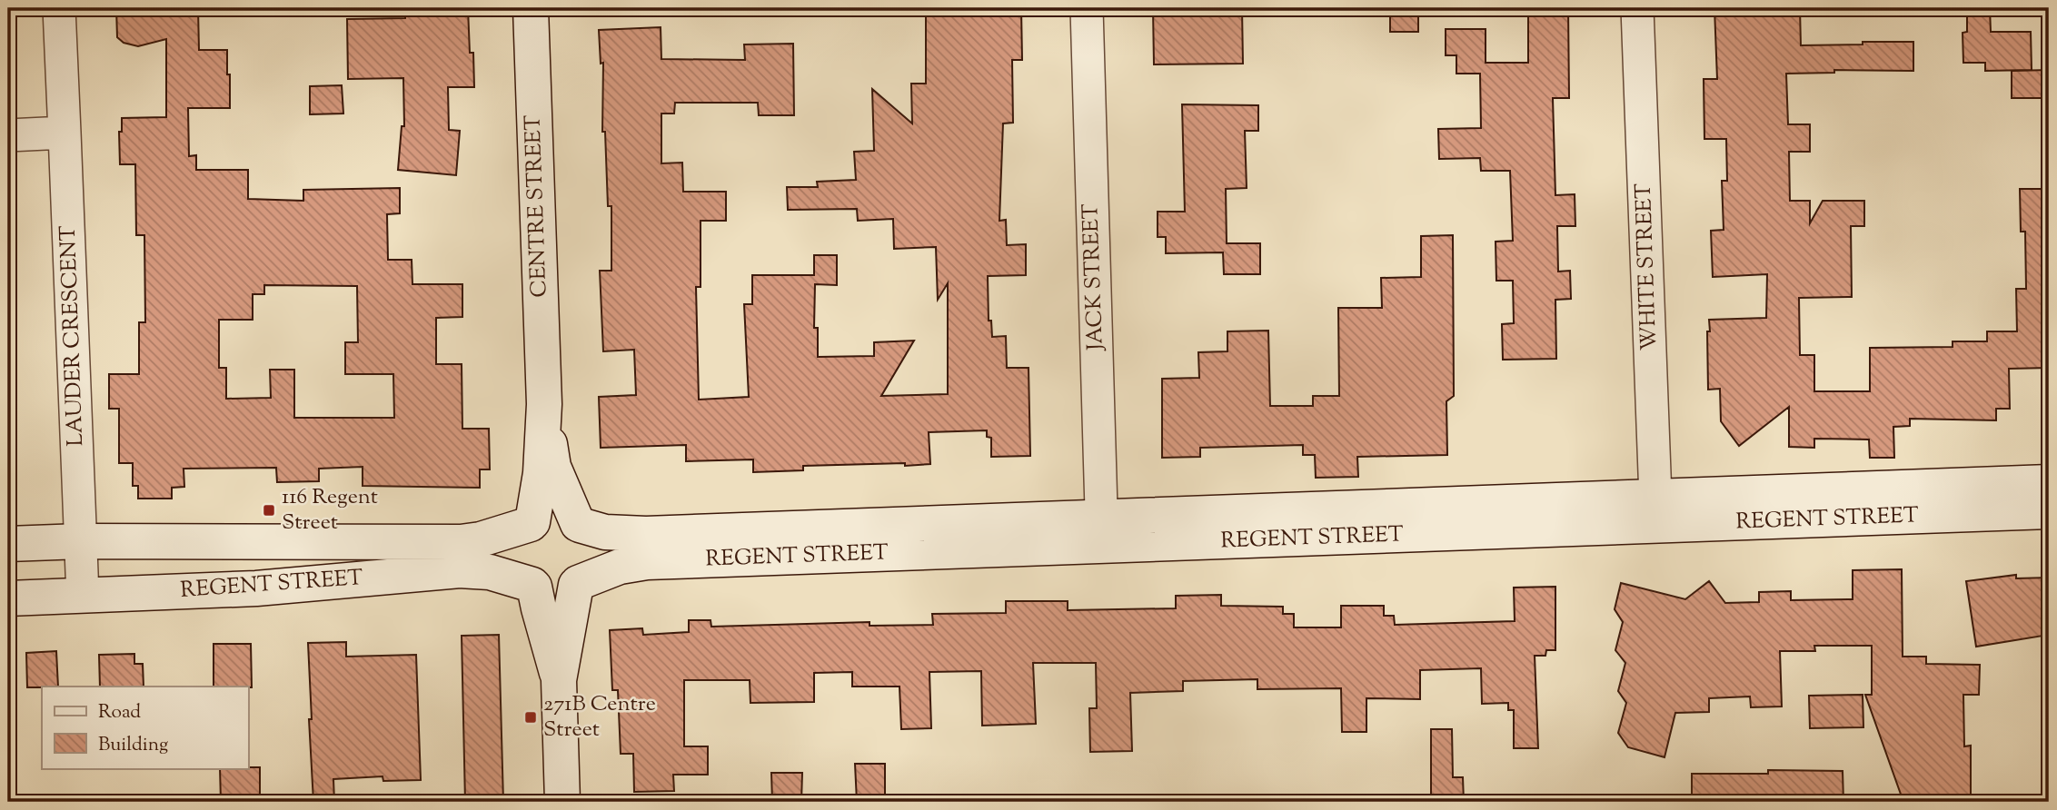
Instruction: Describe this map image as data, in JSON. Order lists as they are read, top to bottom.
{
  "streets": {
    "street": [
      "CENTRE STREET",
      "WHITE STREET",
      "JACK STREET",
      "LAUDER CRESCENT",
      "REGENT STREET"
    ]
  },
  "crossings": [
    ["CENTRE STREET", "REGENT STREET"],
    ["WHITE STREET", "REGENT STREET"],
    ["JACK STREET", "REGENT STREET"],
    ["LAUDER CRESCENT", "REGENT STREET"]
  ],
  "places": {
    "transit": ["116 Regent Street", "271B Centre Street"]
  },
  "legend": ["Road", "Building"]
}
